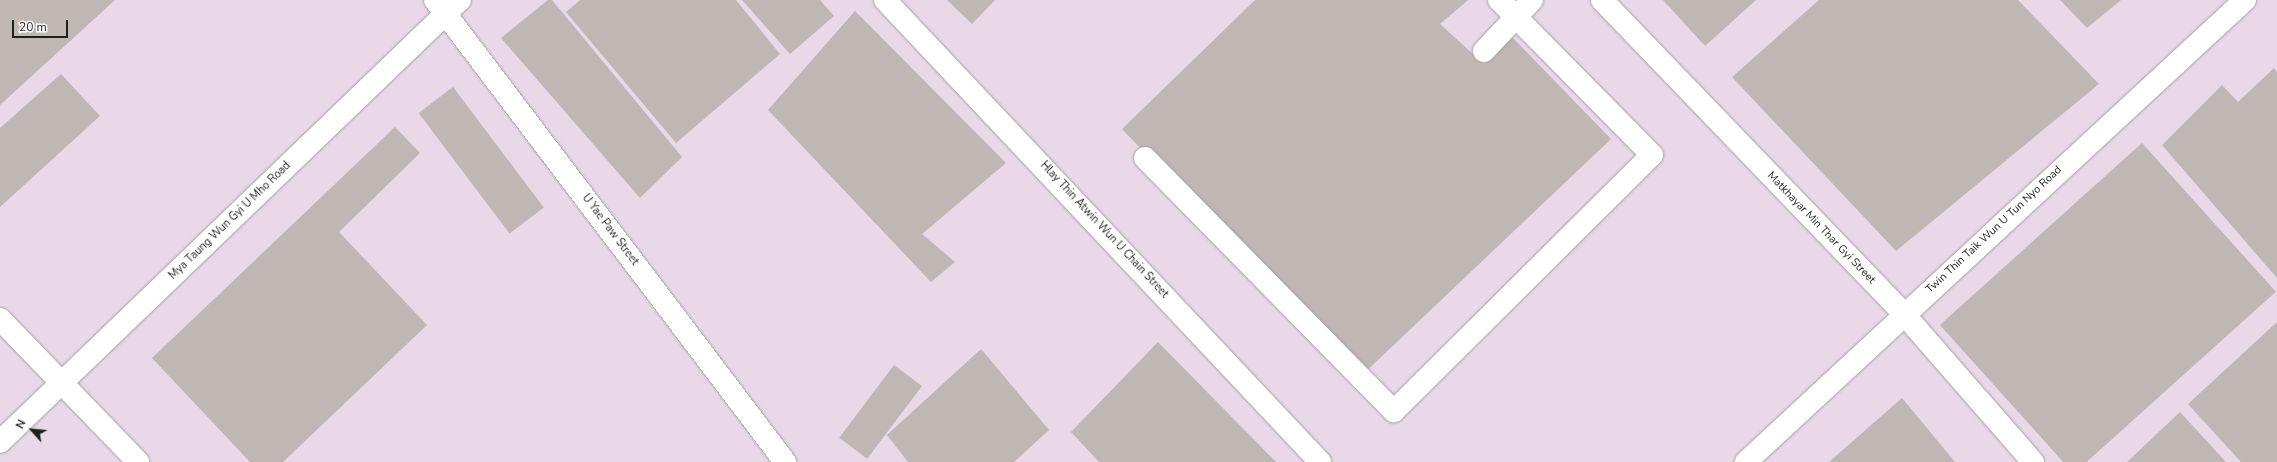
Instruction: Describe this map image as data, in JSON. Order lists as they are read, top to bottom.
{
  "streets": {
    "street": [
      "Mya Taung Wun Gyi U Mho Road",
      "Matkhayar Min Thar Gyi Street",
      "U Yae Paw Street",
      "Hlay Thin Atwin Wun U Chain Street",
      "Twin Thin Taik Wun U Tun Nyo Road"
    ]
  },
  "crossings": [
    ["Mya Taung Wun Gyi U Mho Road", "U Yae Paw Street"],
    ["Matkhayar Min Thar Gyi Street", "Twin Thin Taik Wun U Tun Nyo Road"]
  ],
  "scale_bar": "20 m",
  "north": "top left"
}
